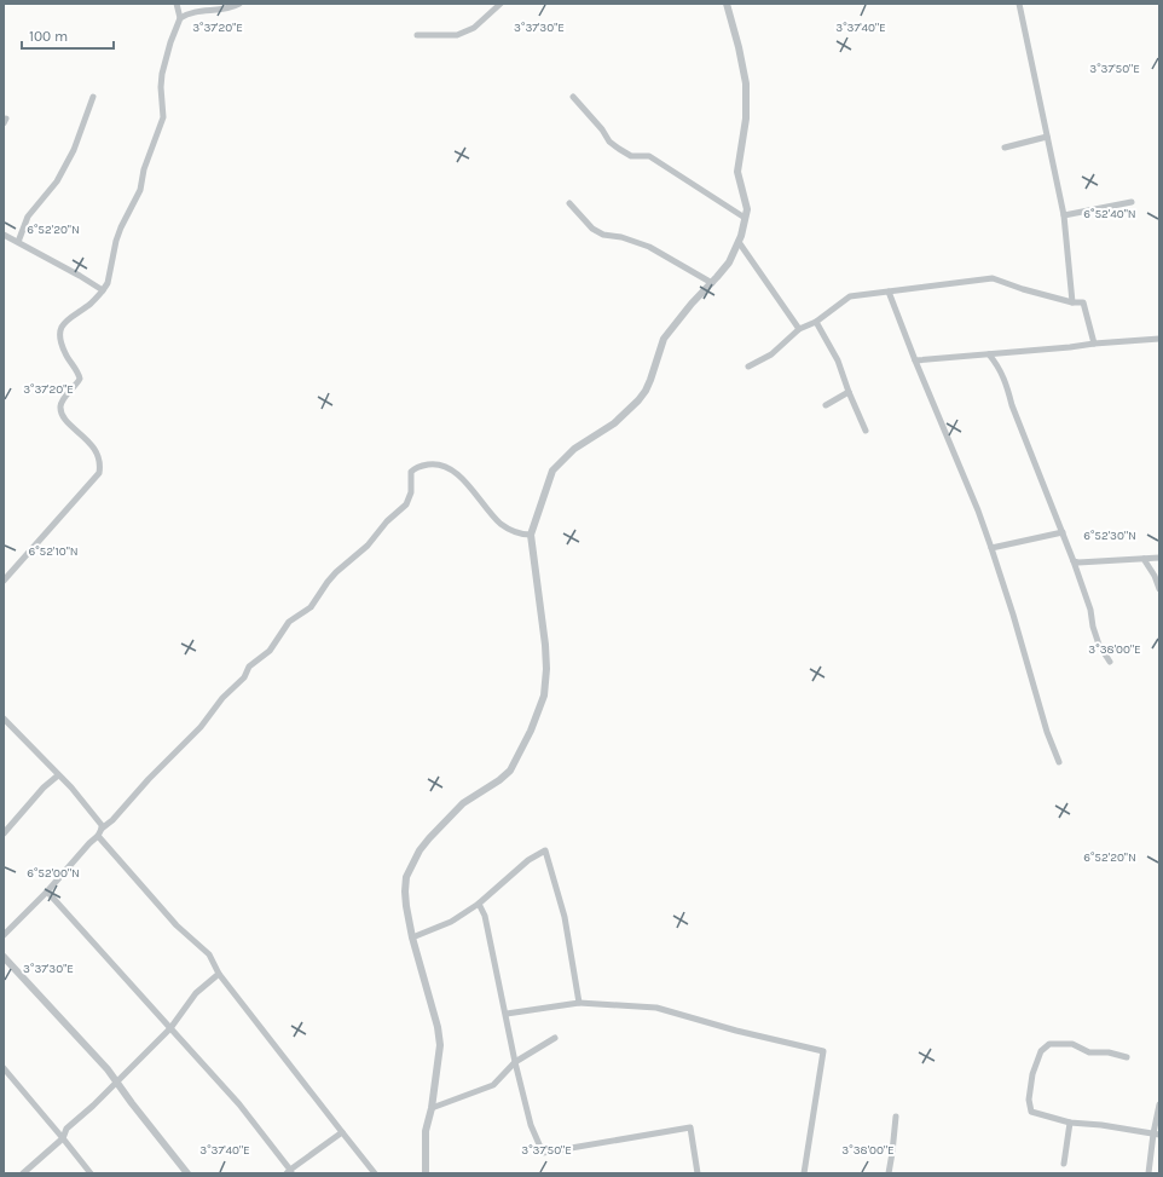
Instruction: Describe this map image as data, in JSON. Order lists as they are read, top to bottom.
{
  "scale_bar": "100 m",
  "coordinates": [
    "3°37'20\"E",
    "3°37'30\"E",
    "3°37'40\"E",
    "3°37'50\"E",
    "6°52'40\"N",
    "6°52'20\"N",
    "6°52'30\"N",
    "6°52'10\"N",
    "3°38'00\"E",
    "6°52'00\"N"
  ]
}
